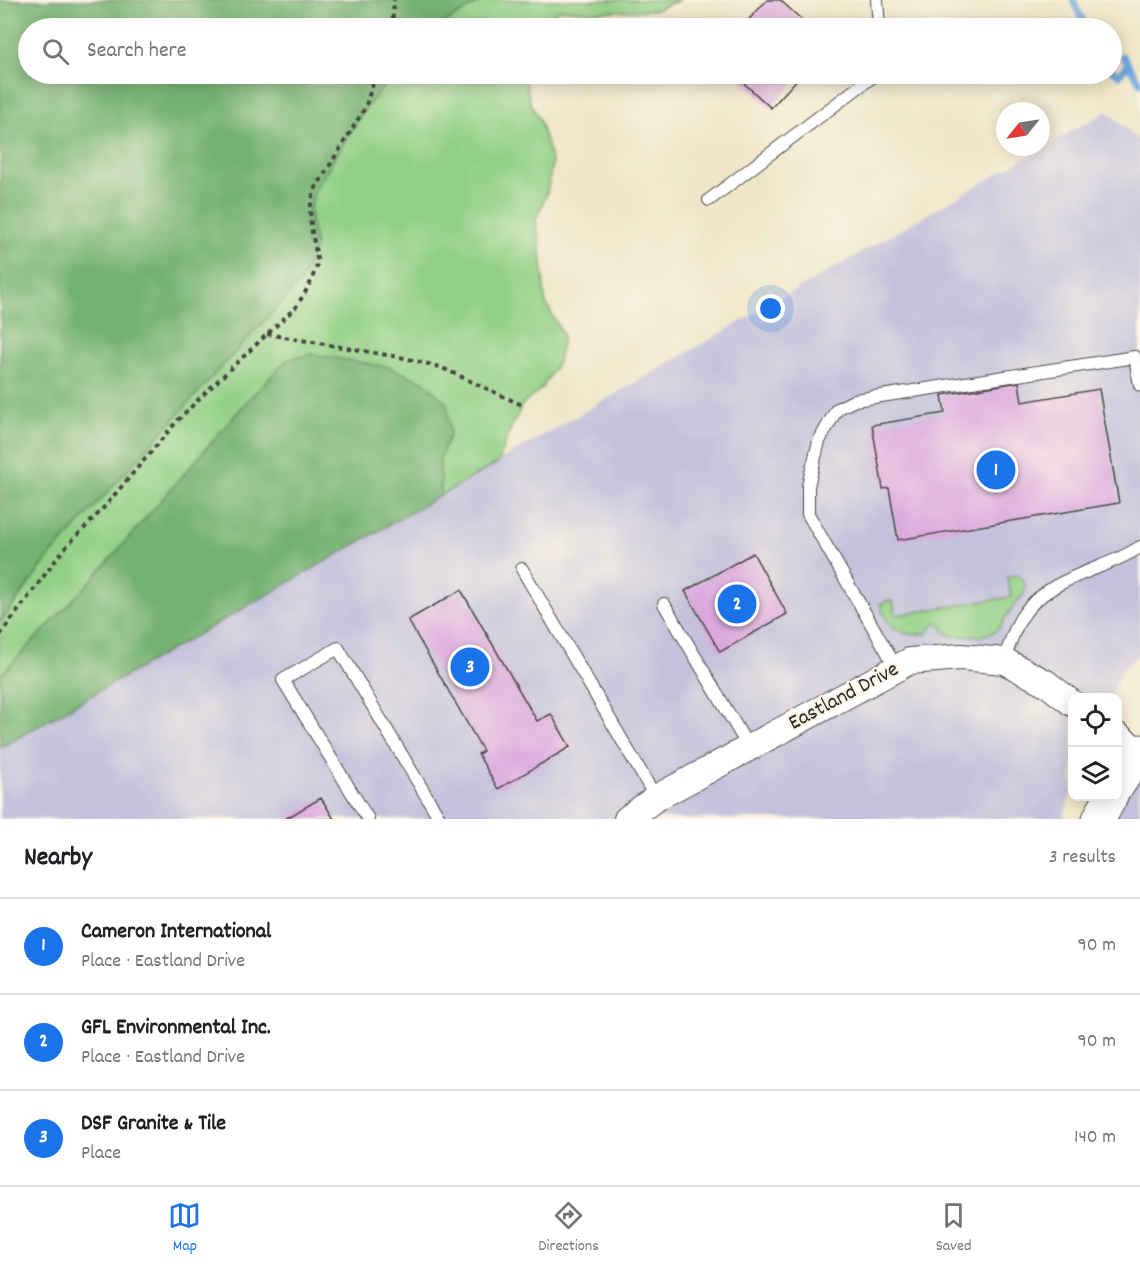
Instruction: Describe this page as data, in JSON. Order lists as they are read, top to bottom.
{
  "streets": {
    "street": ["Eastland Drive"]
  },
  "north": "bottom left",
  "page": {
    "search": "Search here",
    "pins": ["1", "2", "3"],
    "heading": ["Nearby", "3 results"],
    "list": [
      {
        "mark": "1",
        "name": "Cameron International",
        "note": "Place · Eastland Drive",
        "value": "90 m"
      },
      {
        "mark": "2",
        "name": "GFL Environmental Inc.",
        "note": "Place · Eastland Drive",
        "value": "90 m"
      },
      {
        "mark": "3",
        "name": "DSF Granite & Tile",
        "note": "Place",
        "value": "140 m"
      }
    ],
    "nav": ["Map", "Directions", "Saved"]
  }
}
